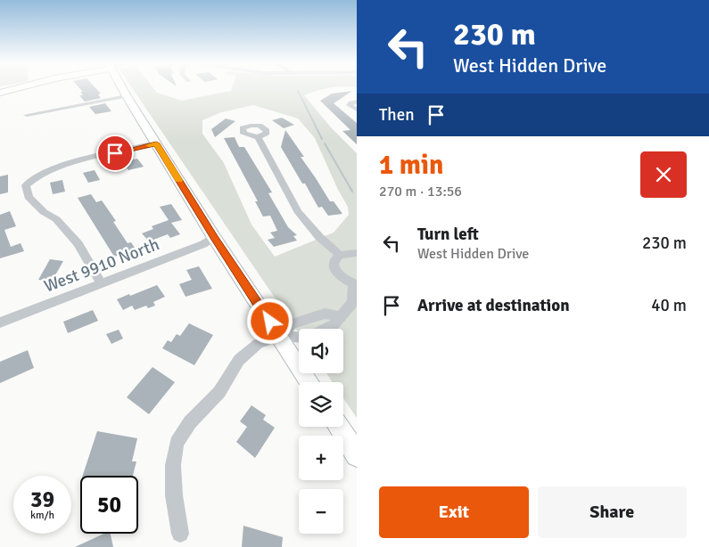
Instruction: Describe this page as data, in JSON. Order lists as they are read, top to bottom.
{
  "streets": {
    "street": ["West 9910 North"]
  },
  "page": {
    "turn": ["230 m", "West Hidden Drive"],
    "then": "Then",
    "heading": ["1 min", "270 m · 13:56"],
    "list": [
      {
        "name": "Turn left",
        "note": "West Hidden Drive",
        "value": "230 m"
      },
      {
        "name": "Arrive at destination",
        "value": "40 m"
      }
    ],
    "map_buttons": ["+", "−"],
    "speed": "39 km/h",
    "limit": "50",
    "buttons": ["Exit", "Share"]
  }
}
